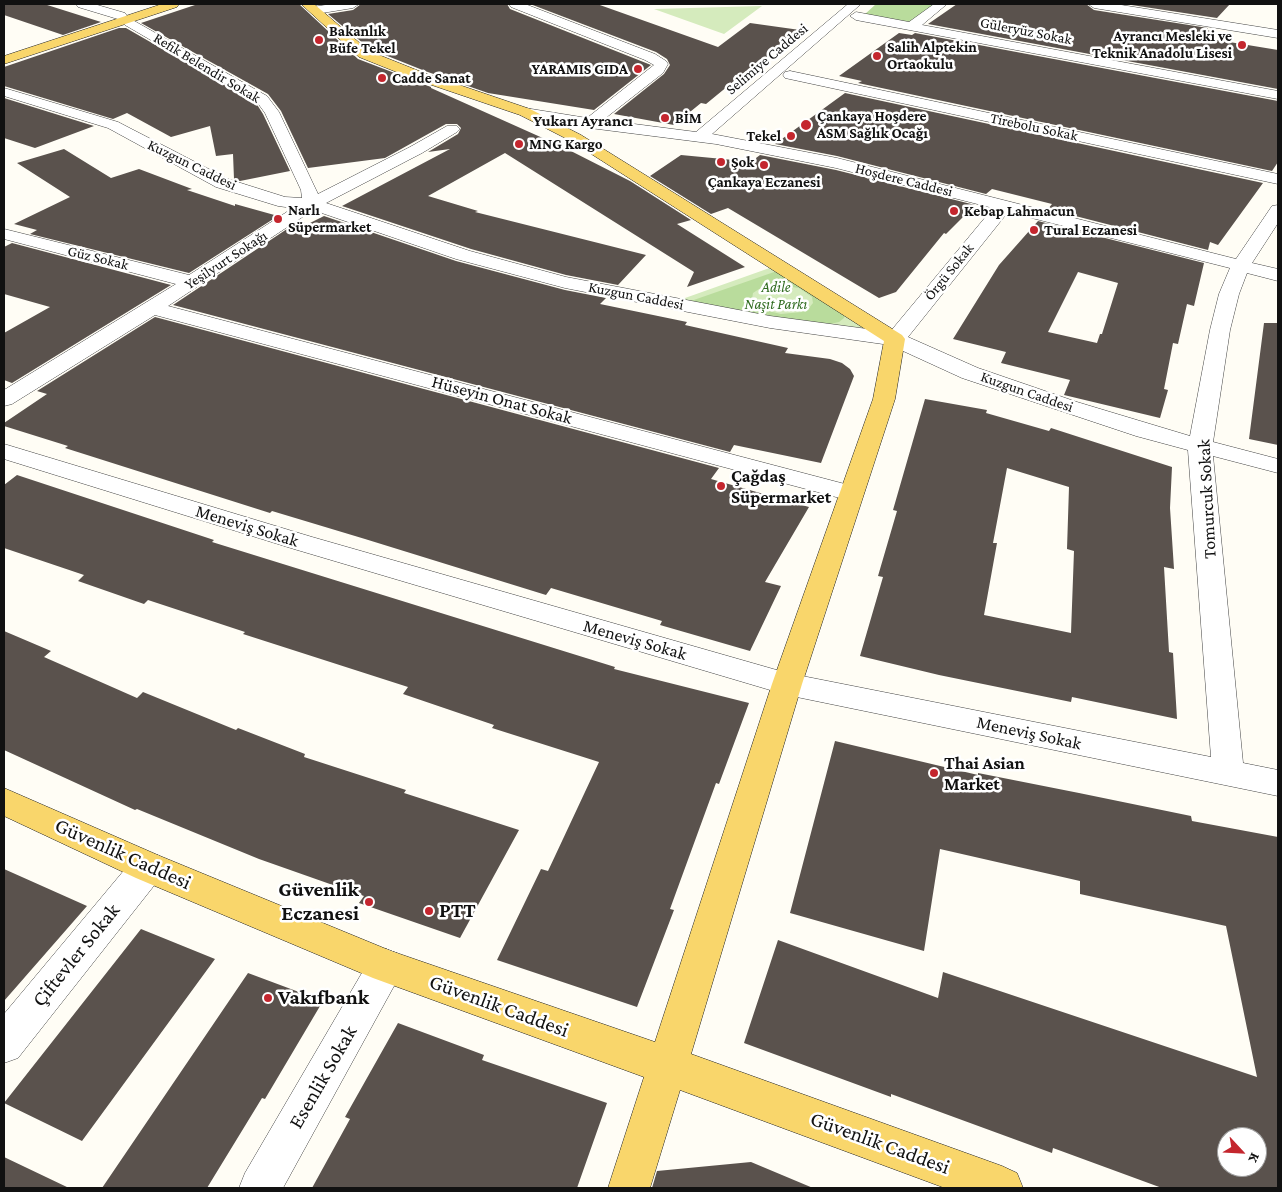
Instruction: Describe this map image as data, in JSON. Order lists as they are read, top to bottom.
{
  "streets": {
    "main road": ["Güvenlik Caddesi"],
    "street": [
      "Güleryüz Sokak",
      "Selimiye Caddesi",
      "Refik Belendir Sokak",
      "Tirebolu Sokak",
      "Kuzgun Caddesi",
      "Hoşdere Caddesi",
      "Güz Sokak",
      "Yeşilyurt Sokağı",
      "Örgü Sokak",
      "Hüseyin Onat Sokak",
      "Tomurcuk Sokak",
      "Meneviş Sokak",
      "Çiftevler Sokak",
      "Esenlik Sokak"
    ]
  },
  "crossings": [
    ["Güleryüz Sokak", "Selimiye Caddesi"],
    ["Selimiye Caddesi", "Tirebolu Sokak"],
    ["Selimiye Caddesi", "Hoşdere Caddesi"],
    ["Refik Belendir Sokak", "Kuzgun Caddesi"],
    ["Refik Belendir Sokak", "Yeşilyurt Sokağı"],
    ["Kuzgun Caddesi", "Yeşilyurt Sokağı"],
    ["Kuzgun Caddesi", "Örgü Sokak"],
    ["Kuzgun Caddesi", "Tomurcuk Sokak"],
    ["Hoşdere Caddesi", "Örgü Sokak"],
    ["Hoşdere Caddesi", "Tomurcuk Sokak"],
    ["Güz Sokak", "Yeşilyurt Sokağı"],
    ["Yeşilyurt Sokağı", "Hüseyin Onat Sokak"],
    ["Tomurcuk Sokak", "Meneviş Sokak"],
    ["Güvenlik Caddesi", "Çiftevler Sokak"],
    ["Güvenlik Caddesi", "Esenlik Sokak"]
  ],
  "districts": ["Yukarı Ayrancı"],
  "parks": ["Adile Naşit Parkı"],
  "places": [
    "Bakanlık Büfe Tekel",
    "Ayrancı Mesleki ve Teknik Anadolu Lisesi",
    "Salih Alptekin Ortaokulu",
    "YARAMIS GIDA",
    "Cadde Sanat",
    "BİM",
    "Çankaya Hoşdere ASM Sağlık Ocağı",
    "Tekel",
    "MNG Kargo",
    "Şok",
    "Çankaya Eczanesi",
    "Kebap Lahmacun",
    "Narlı Süpermarket",
    "Tural Eczanesi",
    "Çağdaş Süpermarket",
    "Thai Asian Market",
    "Güvenlik Eczanesi",
    "PTT",
    "Vakıfbank"
  ],
  "north": "bottom right"
}
